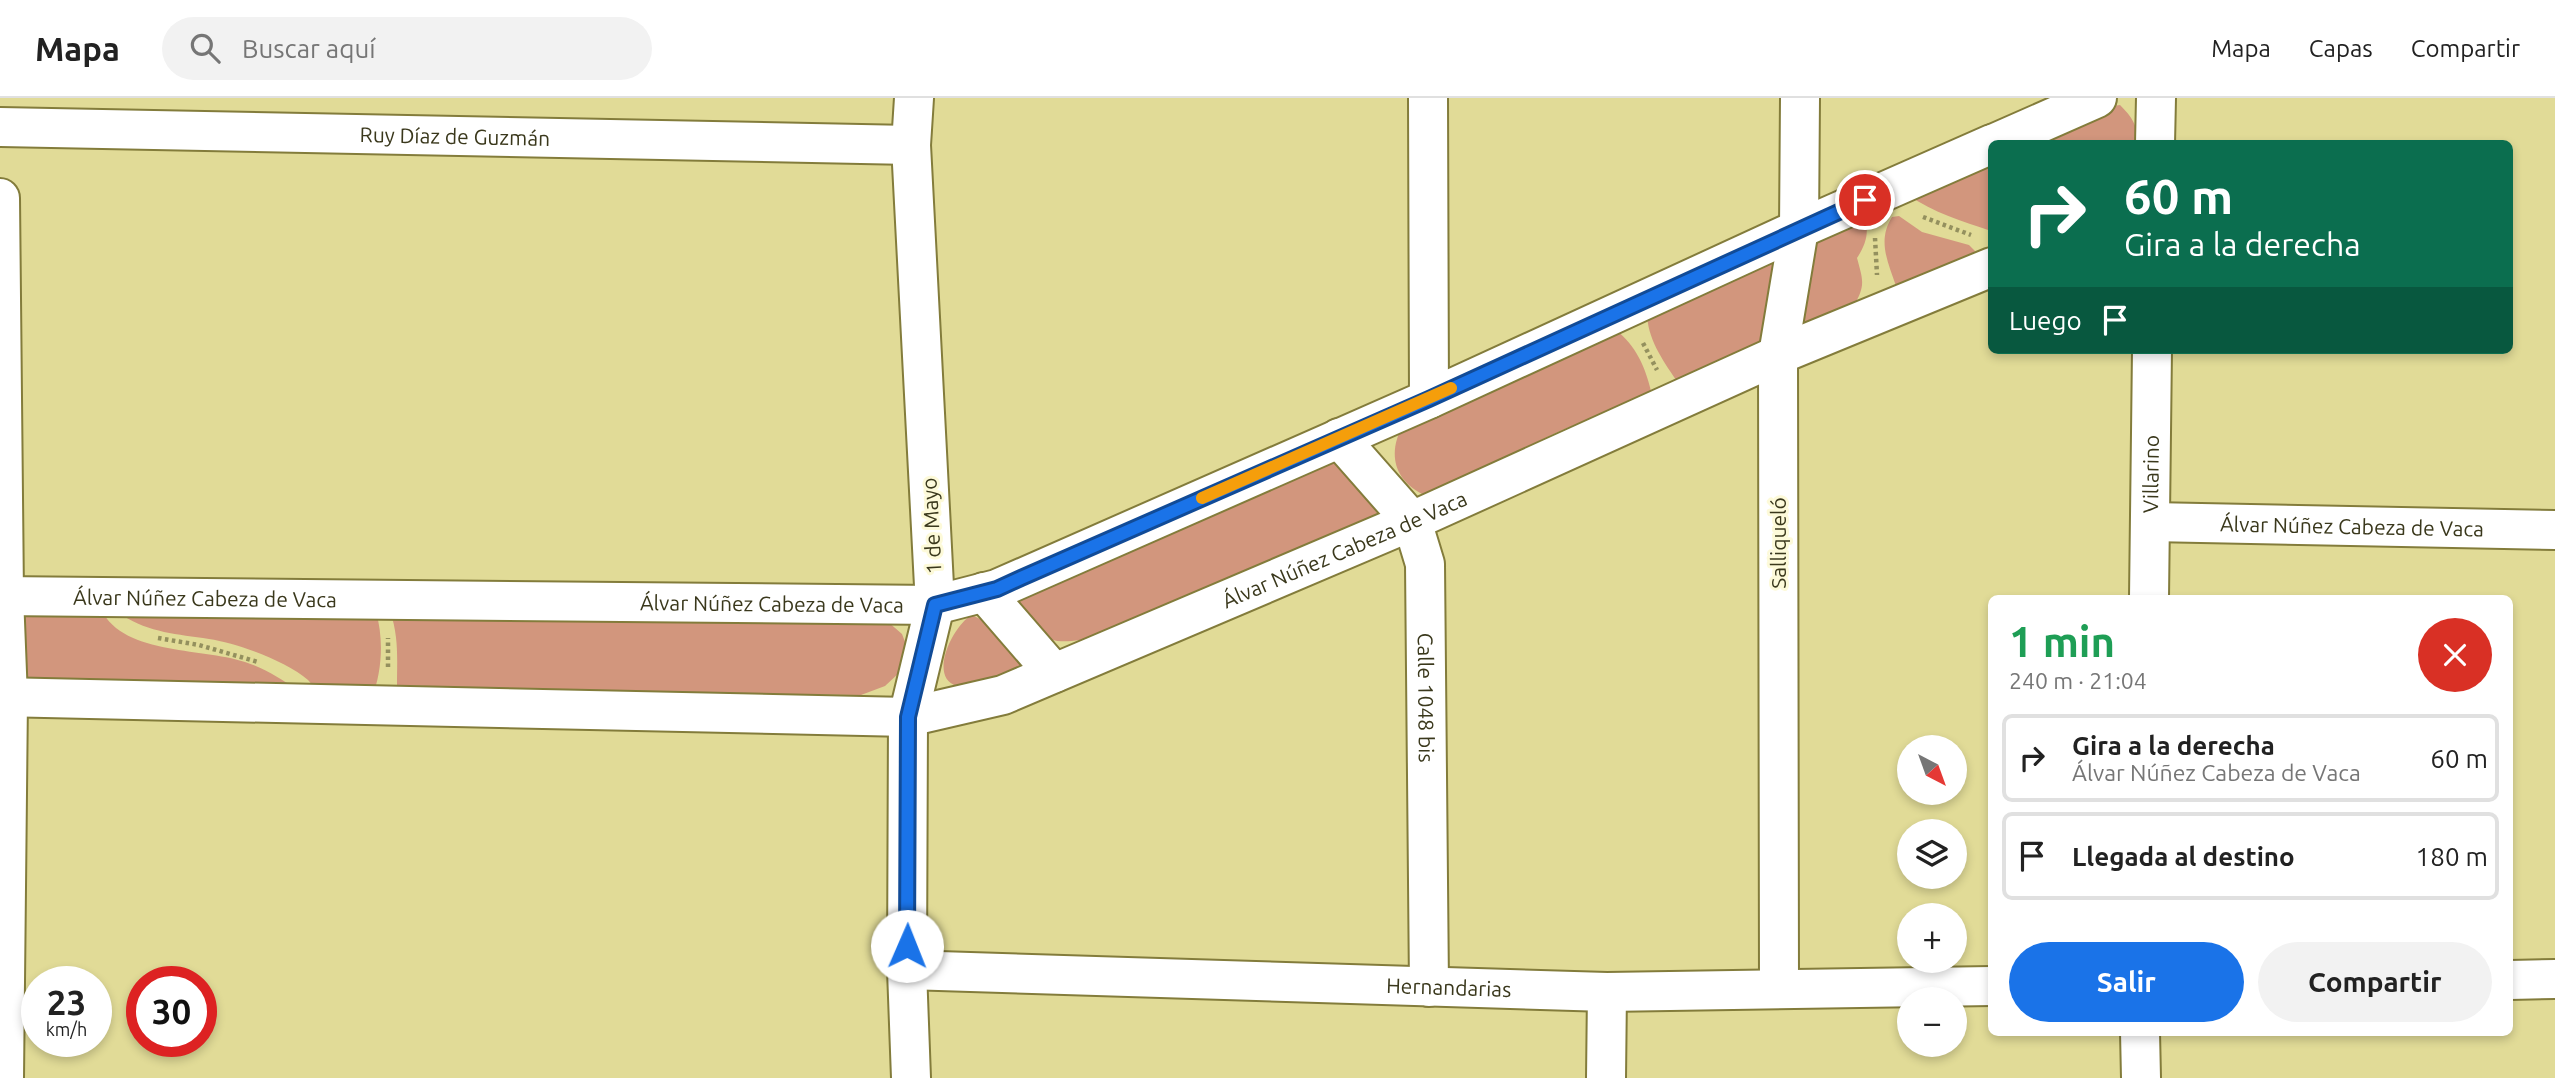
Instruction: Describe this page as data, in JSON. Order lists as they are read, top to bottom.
{
  "streets": {
    "street": [
      "Ruy Díaz de Guzmán",
      "Villarino",
      "1 de Mayo",
      "Álvar Núñez Cabeza de Vaca",
      "Salliqueló",
      "Calle 1048 bis",
      "Hernandarias"
    ]
  },
  "crossings": [
    ["Ruy Díaz de Guzmán", "1 de Mayo"],
    ["Villarino", "Álvar Núñez Cabeza de Vaca"],
    ["1 de Mayo", "Álvar Núñez Cabeza de Vaca"],
    ["1 de Mayo", "Hernandarias"],
    ["Álvar Núñez Cabeza de Vaca", "Salliqueló"],
    ["Álvar Núñez Cabeza de Vaca", "Calle 1048 bis"],
    ["Salliqueló", "Hernandarias"],
    ["Calle 1048 bis", "Hernandarias"]
  ],
  "north": "bottom right",
  "page": {
    "header": "Mapa",
    "search": "Buscar aquí",
    "nav": ["Mapa", "Capas", "Compartir"],
    "turn": ["60 m", "Gira a la derecha"],
    "then": "Luego",
    "heading": ["1 min", "240 m · 21:04"],
    "list": [
      {
        "name": "Gira a la derecha",
        "note": "Álvar Núñez Cabeza de Vaca",
        "value": "60 m"
      },
      {
        "name": "Llegada al destino",
        "value": "180 m"
      }
    ],
    "map_buttons": ["+", "−"],
    "buttons": ["Salir", "Compartir"],
    "speed": "23 km/h",
    "limit": "30"
  }
}
